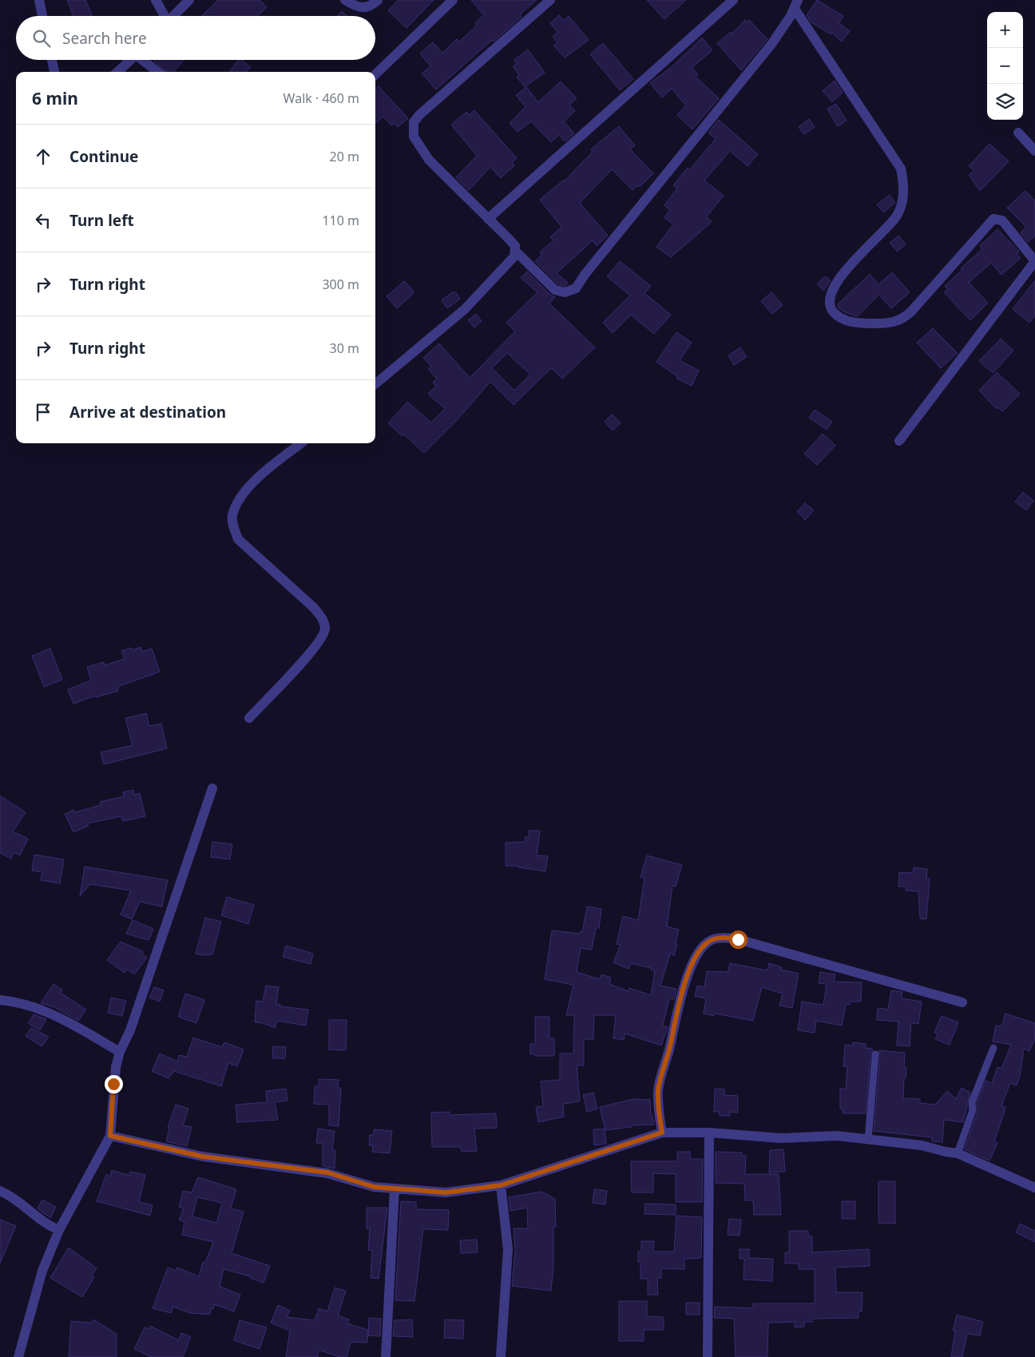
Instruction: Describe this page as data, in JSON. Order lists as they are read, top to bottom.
{
  "page": {
    "map_buttons": ["+", "−"],
    "search": "Search here",
    "heading": ["6 min", "Walk · 460 m"],
    "list": [
      ["Continue", "20 m"],
      ["Turn left", "110 m"],
      ["Turn right", "300 m"],
      ["Turn right", "30 m"],
      "Arrive at destination"
    ]
  }
}
